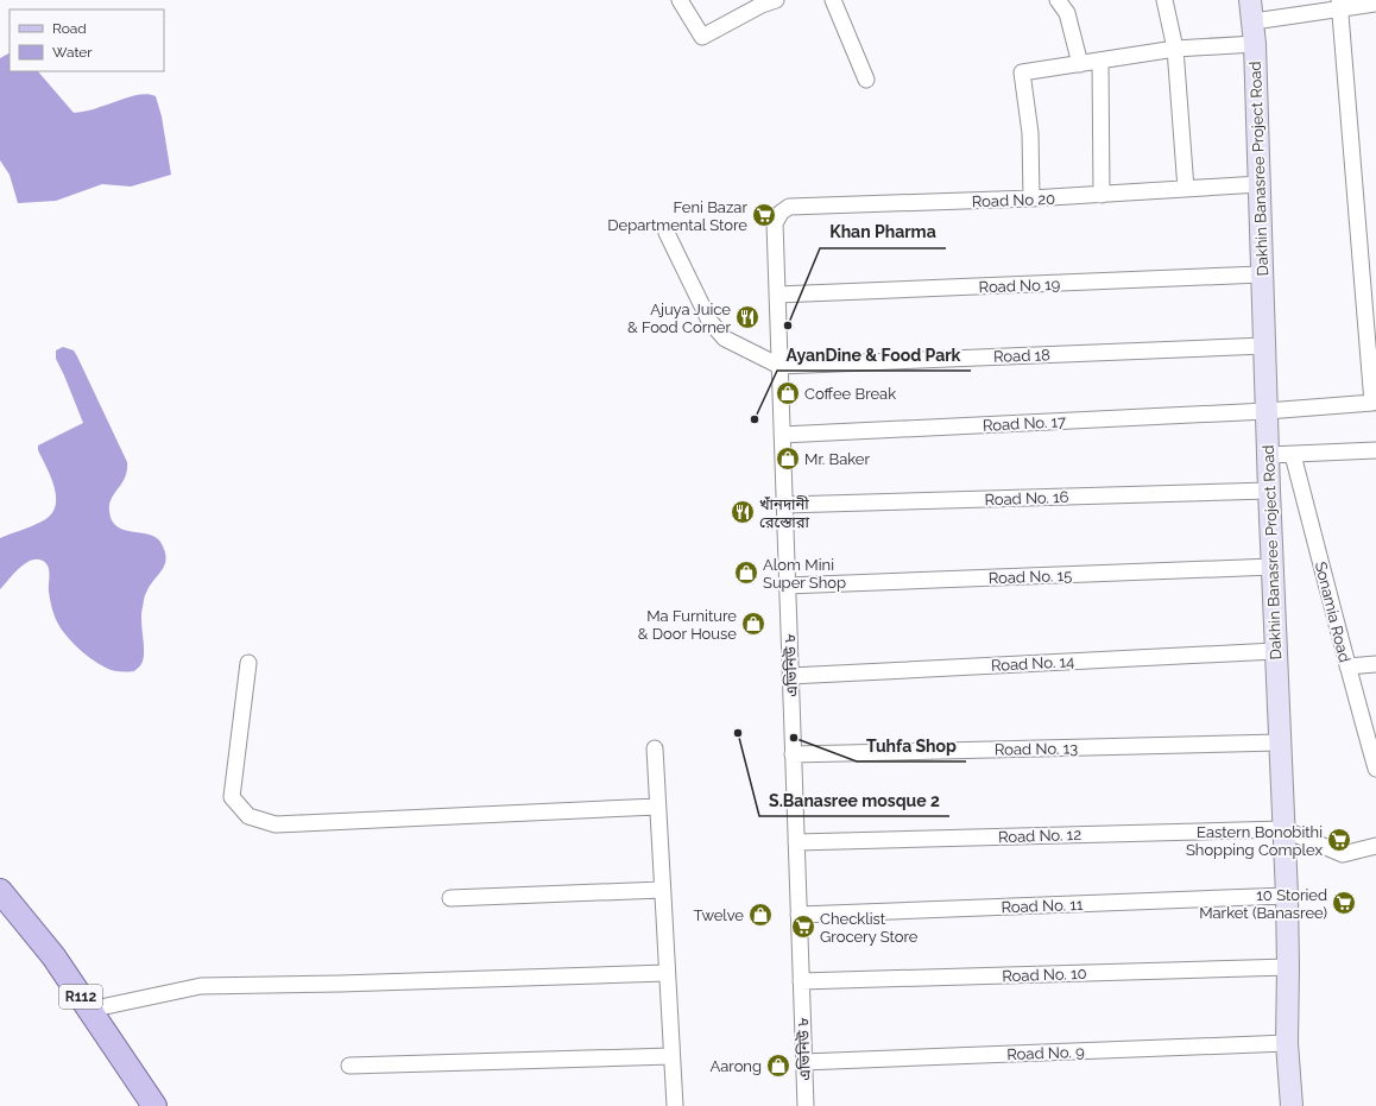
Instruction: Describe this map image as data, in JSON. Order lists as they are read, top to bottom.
{
  "streets": {
    "main road": ["R112"],
    "street": [
      "Dakhin Banasree Project Road",
      "Road No 20",
      "Road No 19",
      "Road 18",
      "Road No. 17",
      "Road No. 16",
      "Road No. 15",
      "Sonamia Road",
      "Road No. 14",
      "এভিনিউ ৮",
      "Road No. 13",
      "Road No. 12",
      "Road No. 11",
      "Road No. 10",
      "Road No. 9"
    ]
  },
  "crossings": [
    ["Dakhin Banasree Project Road", "Road No 20"],
    ["Dakhin Banasree Project Road", "Road No 19"],
    ["Dakhin Banasree Project Road", "Road 18"],
    ["Dakhin Banasree Project Road", "Road No. 17"],
    ["Dakhin Banasree Project Road", "Road No. 16"],
    ["Dakhin Banasree Project Road", "Road No. 15"],
    ["Dakhin Banasree Project Road", "Road No. 14"],
    ["Dakhin Banasree Project Road", "Road No. 13"],
    ["Dakhin Banasree Project Road", "Road No. 12"],
    ["Dakhin Banasree Project Road", "Road No. 11"],
    ["Dakhin Banasree Project Road", "Road No. 10"],
    ["Dakhin Banasree Project Road", "Road No. 9"],
    ["Road No 20", "এভিনিউ ৮"],
    ["Road No 19", "এভিনিউ ৮"],
    ["Road 18", "এভিনিউ ৮"],
    ["Road No. 17", "এভিনিউ ৮"],
    ["Road No. 16", "এভিনিউ ৮"],
    ["Road No. 15", "এভিনিউ ৮"],
    ["Road No. 14", "এভিনিউ ৮"],
    ["এভিনিউ ৮", "Road No. 13"],
    ["এভিনিউ ৮", "Road No. 12"],
    ["এভিনিউ ৮", "Road No. 11"],
    ["এভিনিউ ৮", "Road No. 10"],
    ["এভিনিউ ৮", "Road No. 9"]
  ],
  "places": {
    "supermarket": [
      "Feni Bazar Departmental Store",
      "Eastern Bonobithi Shopping Complex",
      "10 Storied Market (Banasree)",
      "Checklist Grocery Store"
    ],
    "restaurant": ["Ajuya Juice & Food Corner", "খাঁনদানী রেস্তোরা"],
    "other": [
      "Khan Pharma",
      "AyanDine & Food Park",
      "S.Banasree mosque 2",
      "Tuhfa Shop"
    ],
    "shop": [
      "Coffee Break",
      "Mr. Baker",
      "Alom Mini Super Shop",
      "Ma Furniture & Door House",
      "Twelve",
      "Aarong"
    ]
  },
  "legend": ["Road", "Water"]
}
